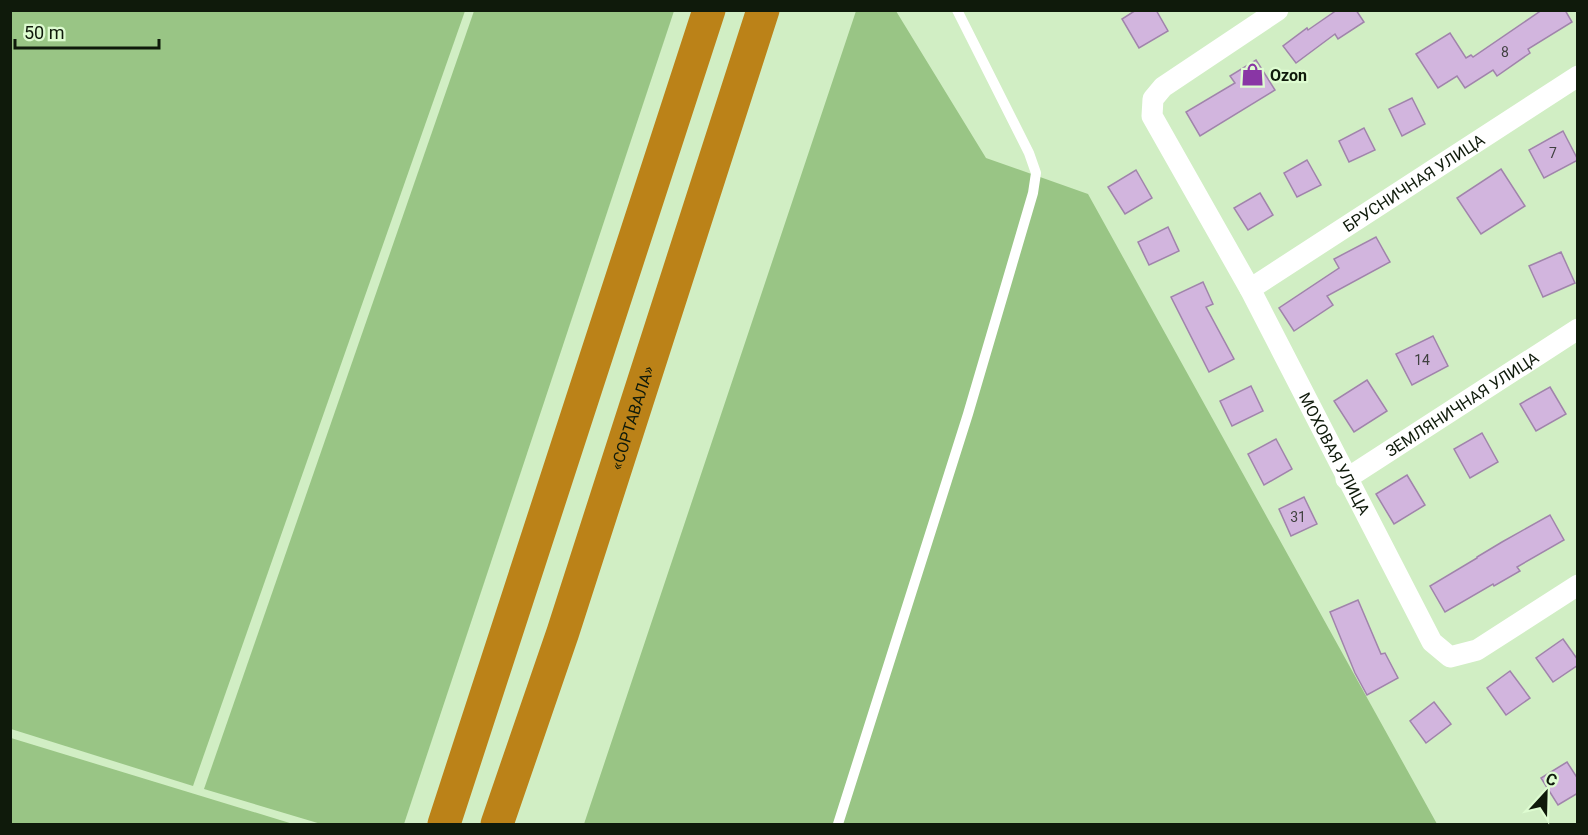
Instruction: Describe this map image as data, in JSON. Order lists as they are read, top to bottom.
{
  "streets": {
    "highway": ["«СОРТАВАЛА»"],
    "street": ["БРУСНИЧНАЯ УЛИЦА", "ЗЕМЛЯНИЧНАЯ УЛИЦА", "МОХОВАЯ УЛИЦА"]
  },
  "crossings": [
    ["БРУСНИЧНАЯ УЛИЦА", "МОХОВАЯ УЛИЦА"],
    ["ЗЕМЛЯНИЧНАЯ УЛИЦА", "МОХОВАЯ УЛИЦА"]
  ],
  "places": {
    "shop": ["Ozon"]
  },
  "house_numbers": [
    "8",
    "7",
    "14",
    "31"
  ],
  "scale_bar": "50 m",
  "north": "top"
}
